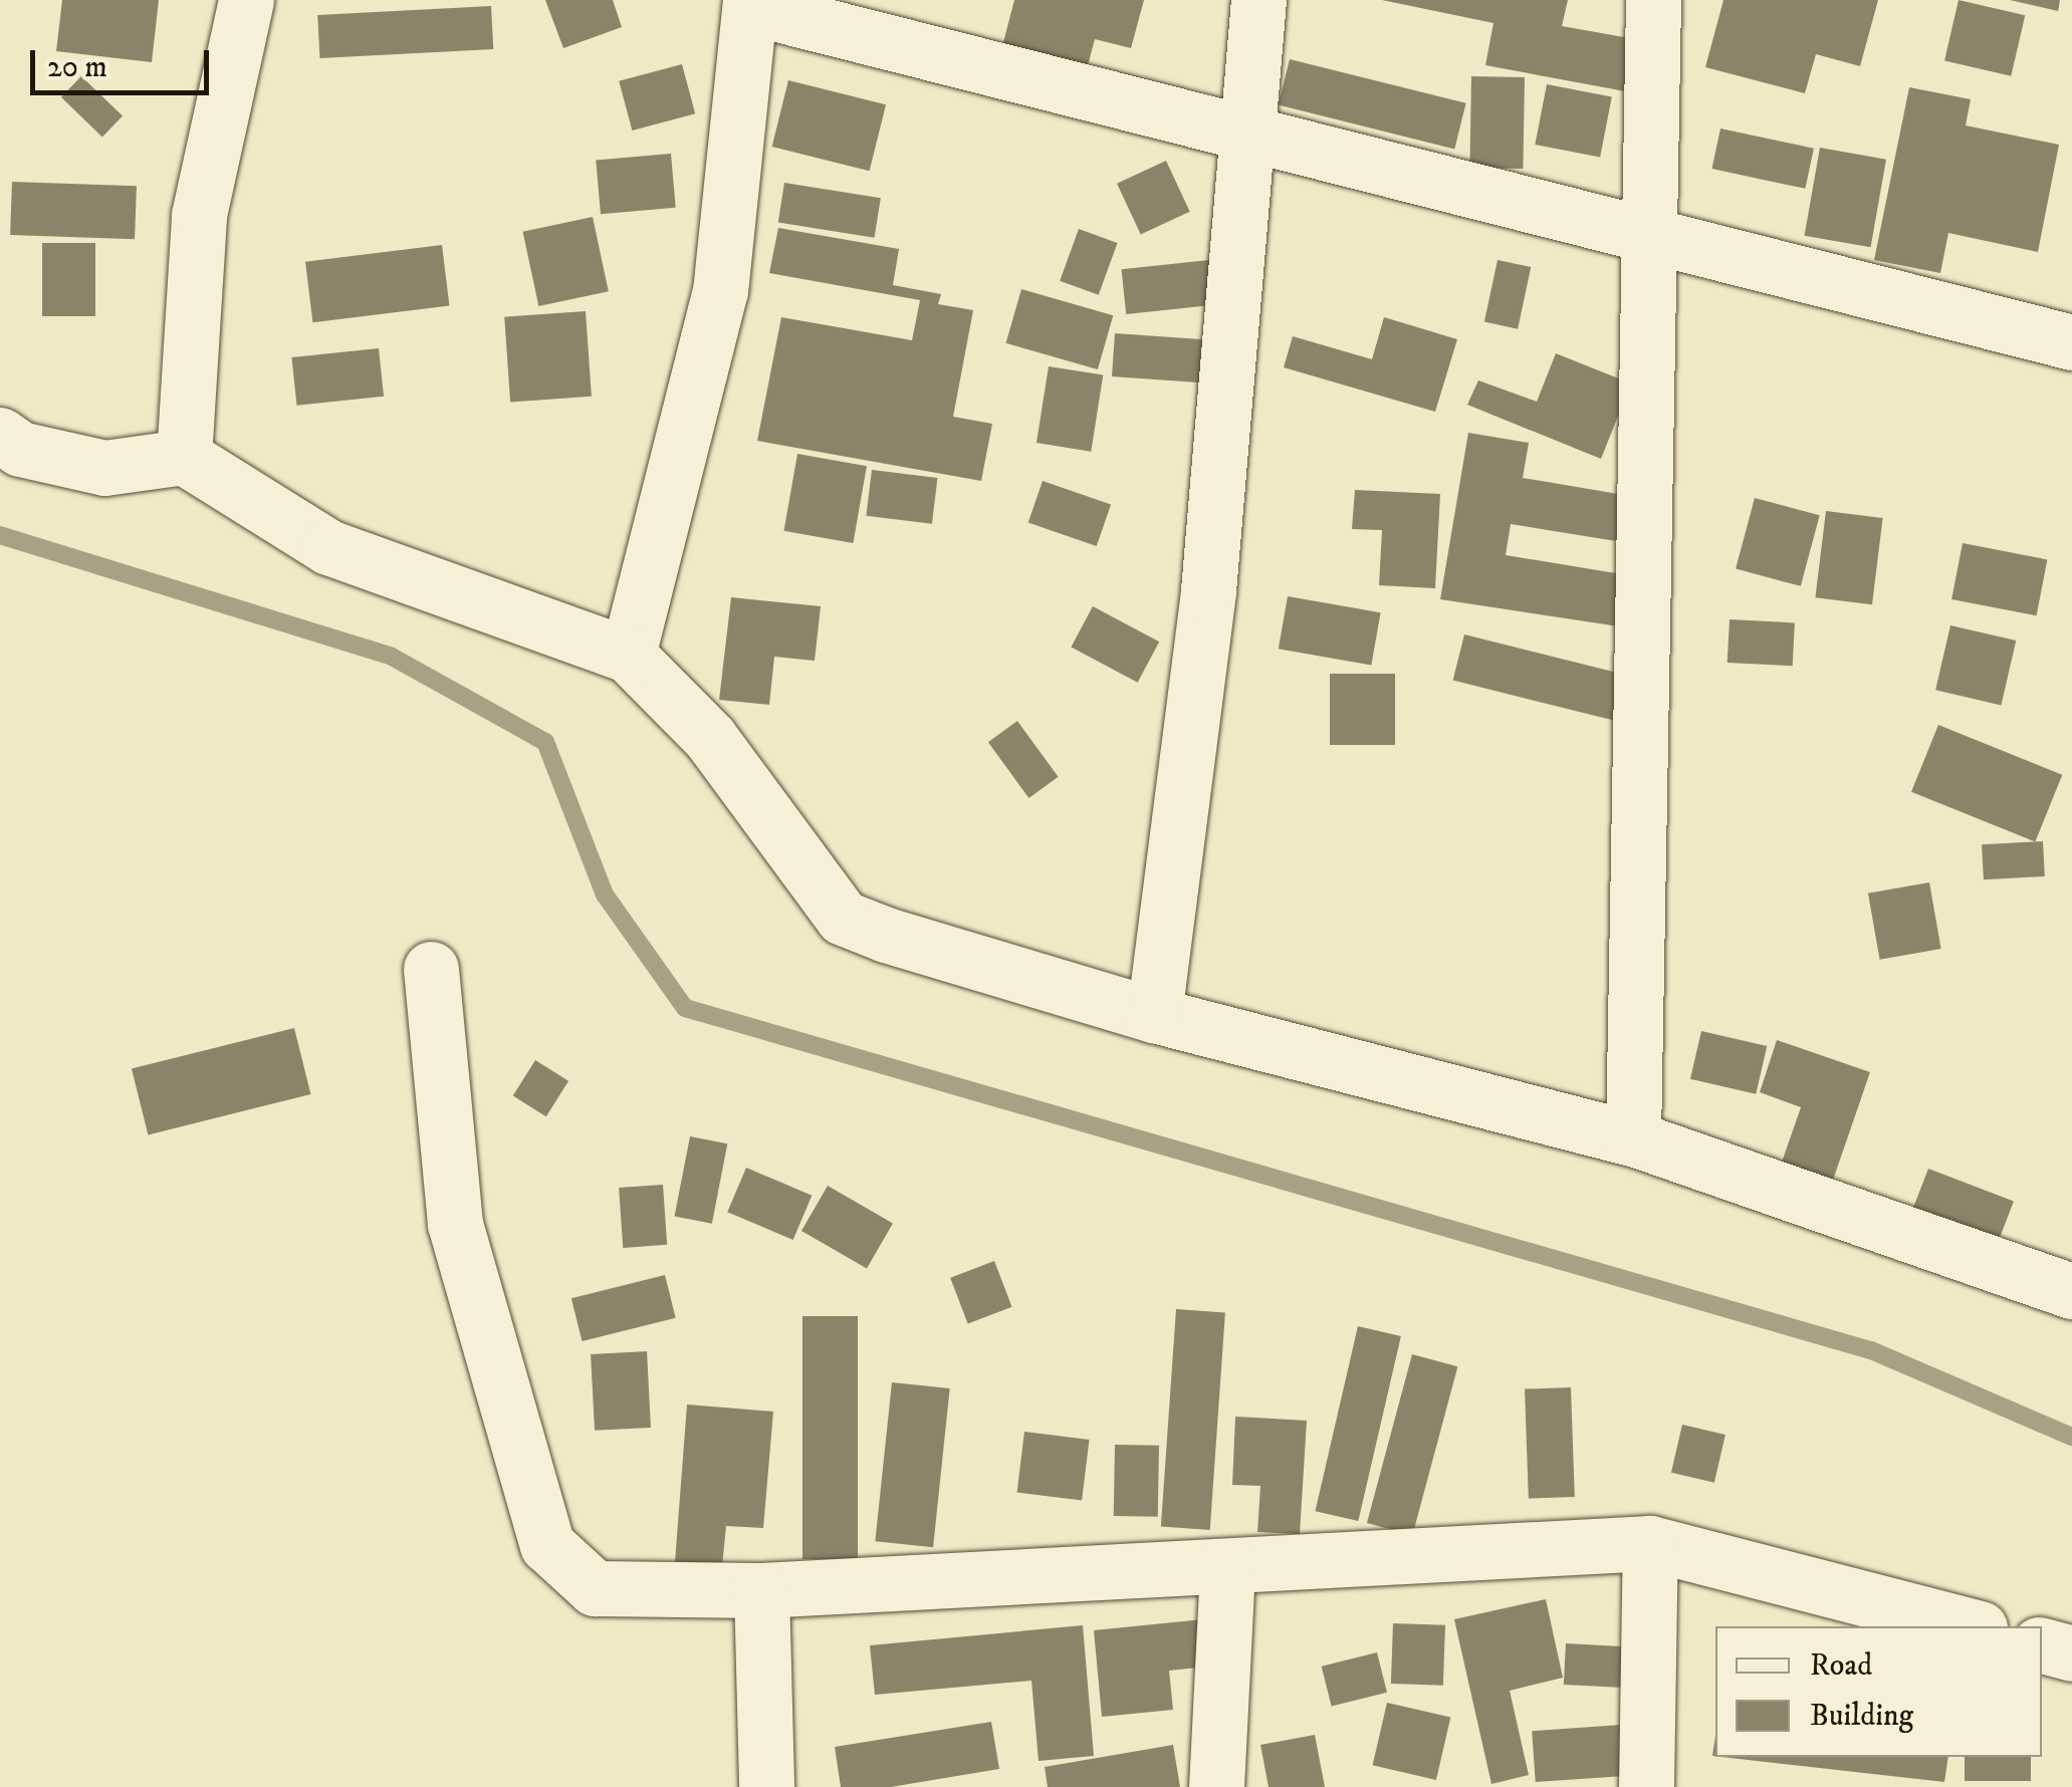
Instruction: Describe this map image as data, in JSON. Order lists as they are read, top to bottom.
{
  "legend": ["Road", "Building"],
  "scale_bar": "20 m"
}
